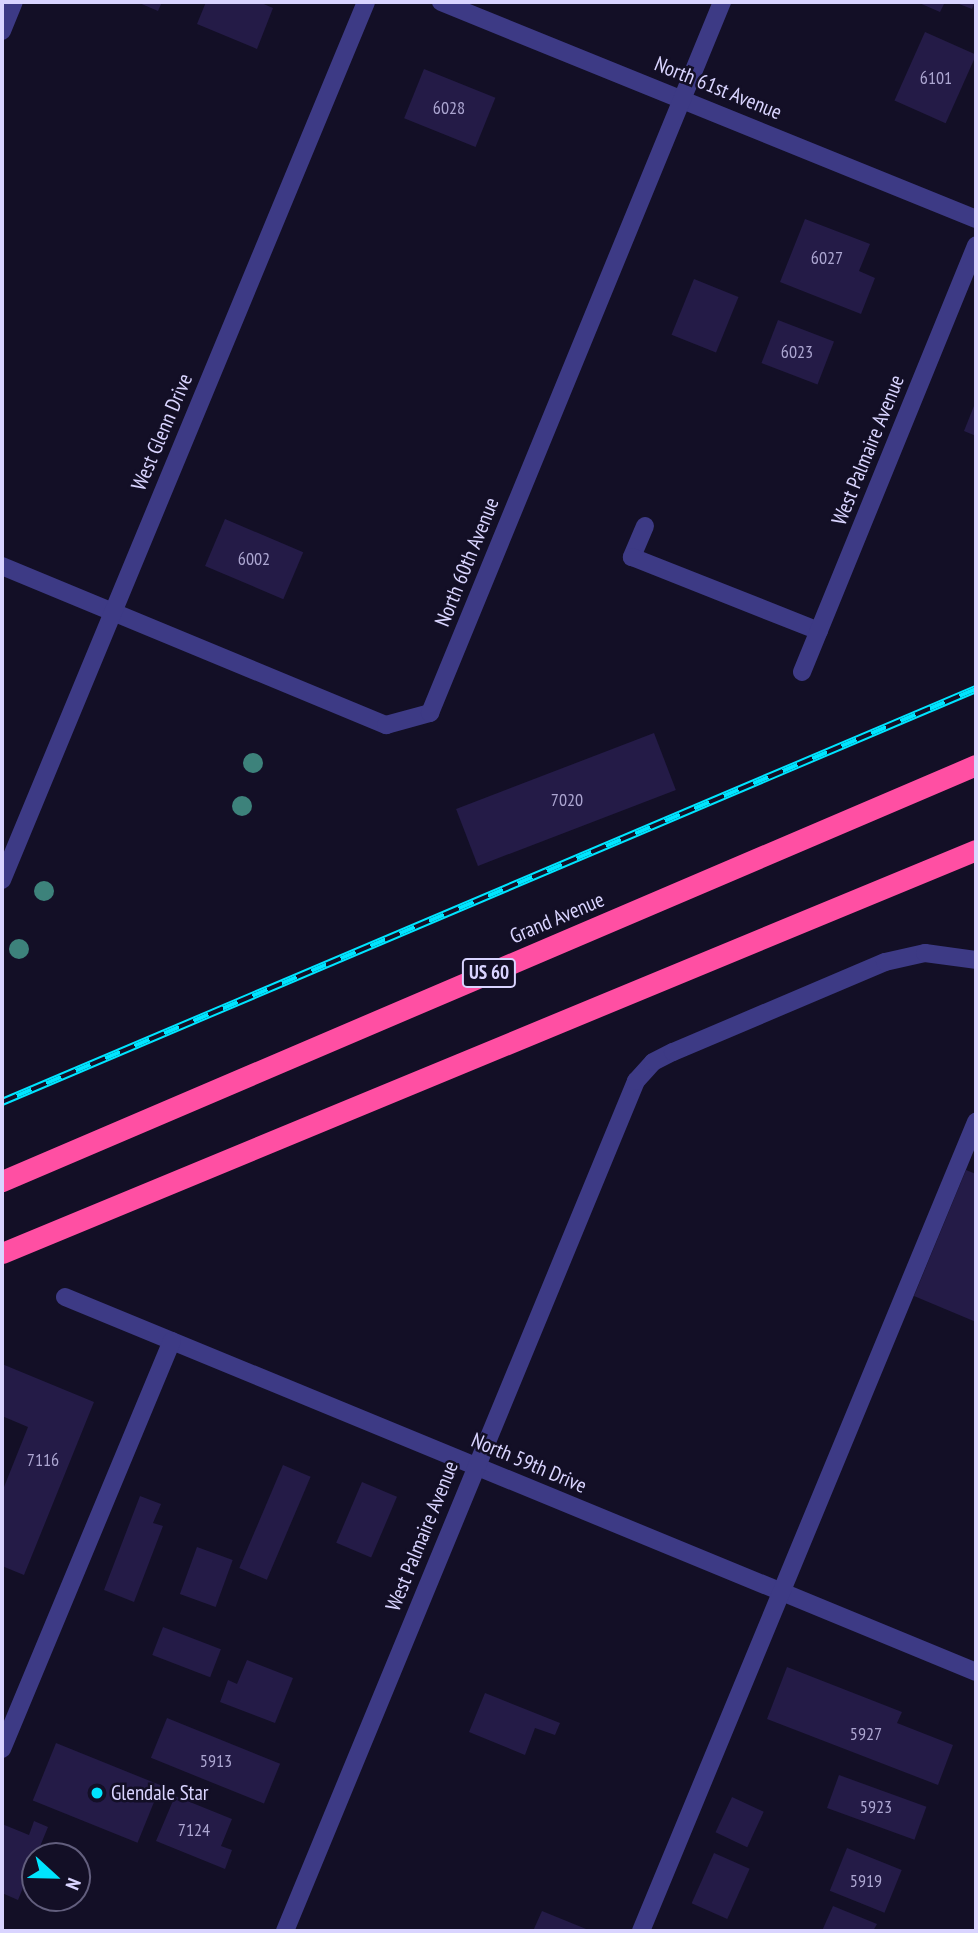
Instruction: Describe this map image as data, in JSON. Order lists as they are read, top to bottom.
{
  "streets": {
    "highway": ["Grand Avenue", "US 60"],
    "street": [
      "North 61st Avenue",
      "West Glenn Drive",
      "West Palmaire Avenue",
      "North 60th Avenue",
      "North 59th Drive"
    ]
  },
  "crossings": [
    ["North 61st Avenue", "North 60th Avenue"],
    ["West Glenn Drive", "North 60th Avenue"],
    ["West Palmaire Avenue", "North 59th Drive"]
  ],
  "places": ["Glendale Star"],
  "house_numbers": [
    "6101",
    "6028",
    "6027",
    "6023",
    "6002",
    "7020",
    "7116",
    "5927",
    "5913",
    "5923",
    "7124",
    "5919"
  ],
  "north": "right"
}
